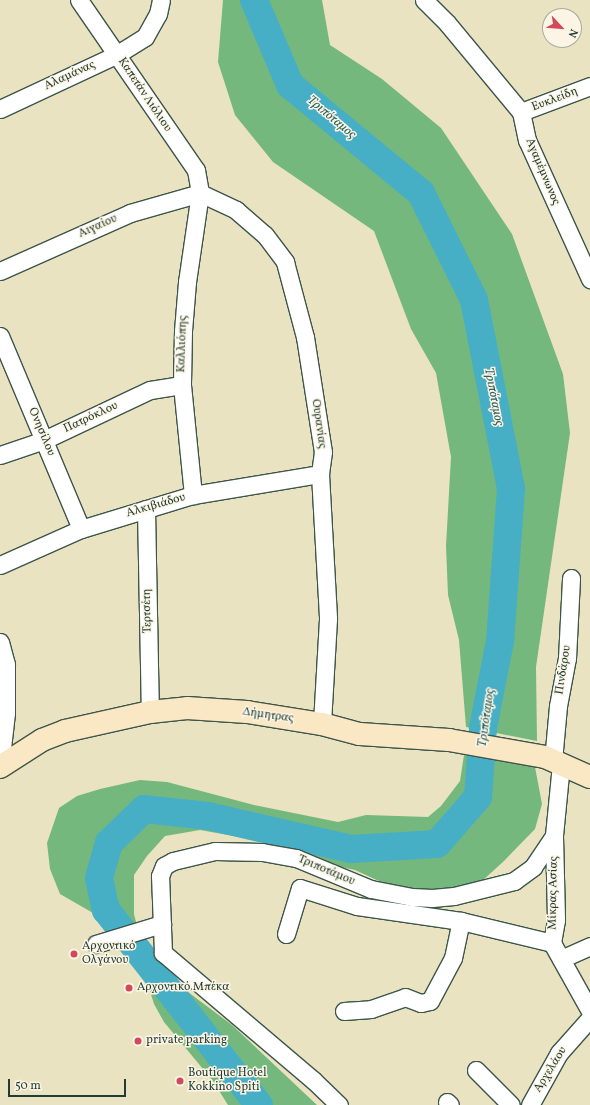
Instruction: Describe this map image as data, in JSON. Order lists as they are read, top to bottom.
{
  "streets": {
    "street": [
      "Αλαμάνας",
      "Καπετάν Λιόλιου",
      "Ευκλείδη",
      "Αγαμέμνωνος",
      "Αιγαίου",
      "Καλλιόπης",
      "Πατρόκλου",
      "Ουρανίας",
      "Ονησίλου",
      "Αλκιβιάδου",
      "Τερτσέτη",
      "Πινδάρου",
      "Δήμητρας",
      "Τριποτάμου",
      "Μίκρας Ασίας",
      "Αρχελάου"
    ]
  },
  "crossings": [
    ["Αλαμάνας", "Καπετάν Λιόλιου"],
    ["Καπετάν Λιόλιου", "Αιγαίου"],
    ["Καπετάν Λιόλιου", "Καλλιόπης"],
    ["Καπετάν Λιόλιου", "Ουρανίας"],
    ["Ευκλείδη", "Αγαμέμνωνος"],
    ["Αιγαίου", "Καλλιόπης"],
    ["Αιγαίου", "Ουρανίας"],
    ["Καλλιόπης", "Πατρόκλου"],
    ["Καλλιόπης", "Ουρανίας"],
    ["Καλλιόπης", "Αλκιβιάδου"],
    ["Πατρόκλου", "Ονησίλου"],
    ["Ουρανίας", "Αλκιβιάδου"],
    ["Ουρανίας", "Δήμητρας"],
    ["Ονησίλου", "Αλκιβιάδου"],
    ["Αλκιβιάδου", "Τερτσέτη"],
    ["Τερτσέτη", "Δήμητρας"],
    ["Πινδάρου", "Δήμητρας"],
    ["Πινδάρου", "Μίκρας Ασίας"],
    ["Δήμητρας", "Μίκρας Ασίας"],
    ["Τριποτάμου", "Μίκρας Ασίας"]
  ],
  "water": ["Τριπόταμος"],
  "places": [
    "Αρχοντικό Ολγάνου",
    "Αρχοντικό Μπέκα",
    "private parking",
    "Boutique Hotel Kokkino Spiti"
  ],
  "scale_bar": "50 m",
  "north": "bottom right"
}
